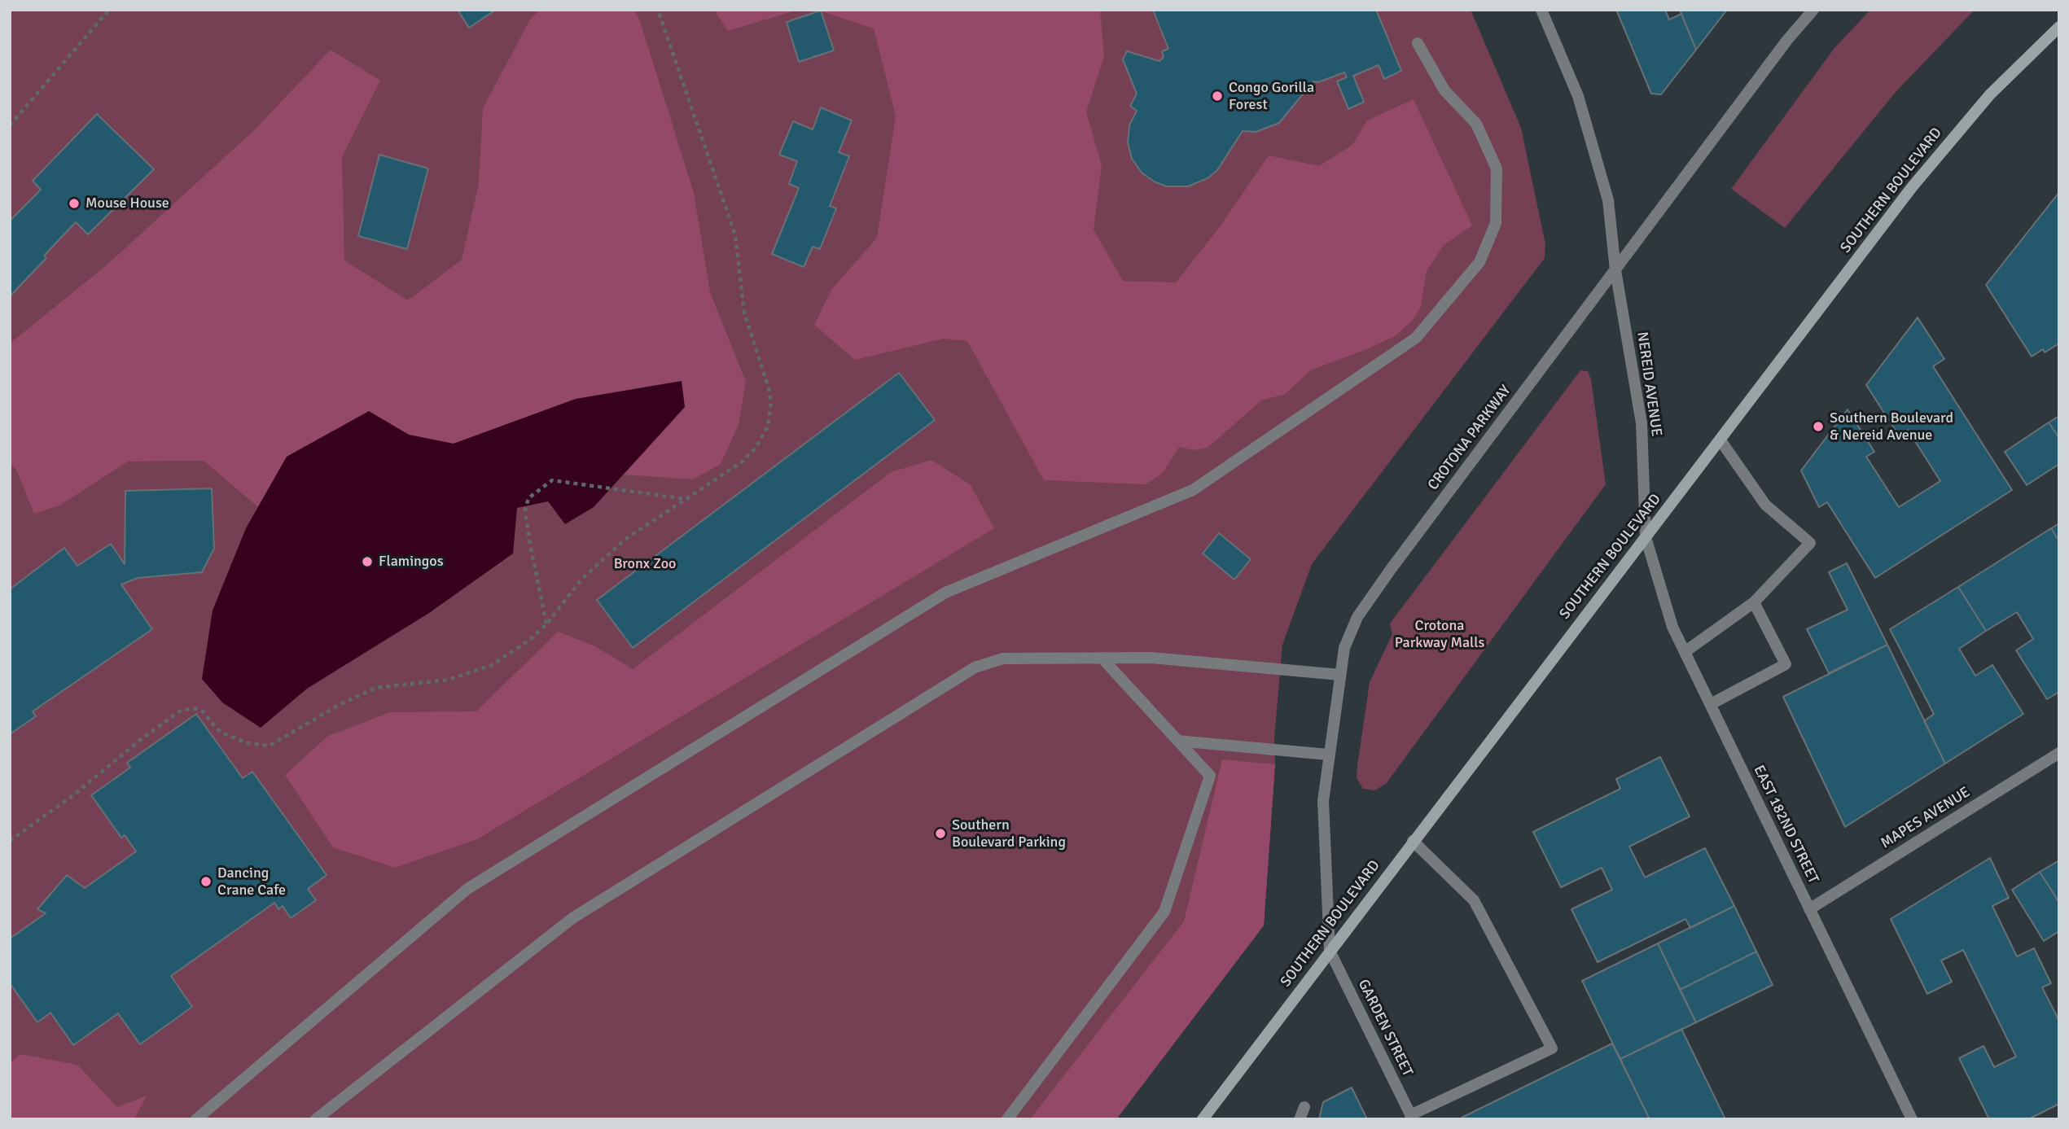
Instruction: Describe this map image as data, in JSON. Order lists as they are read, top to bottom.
{
  "streets": {
    "main road": ["SOUTHERN BOULEVARD"],
    "street": [
      "NEREID AVENUE",
      "CROTONA PARKWAY",
      "MAPES AVENUE",
      "EAST 182ND STREET",
      "GARDEN STREET"
    ]
  },
  "crossings": [
    ["SOUTHERN BOULEVARD", "NEREID AVENUE"],
    ["SOUTHERN BOULEVARD", "CROTONA PARKWAY"],
    ["SOUTHERN BOULEVARD", "EAST 182ND STREET"],
    ["SOUTHERN BOULEVARD", "GARDEN STREET"],
    ["NEREID AVENUE", "CROTONA PARKWAY"],
    ["NEREID AVENUE", "EAST 182ND STREET"],
    ["CROTONA PARKWAY", "GARDEN STREET"],
    ["MAPES AVENUE", "EAST 182ND STREET"]
  ],
  "parks": ["Bronx Zoo", "Crotona Parkway Malls"],
  "places": [
    "Congo Gorilla Forest",
    "Mouse House",
    "Southern Boulevard & Nereid Avenue",
    "Flamingos",
    "Southern Boulevard Parking",
    "Dancing Crane Cafe"
  ]
}
